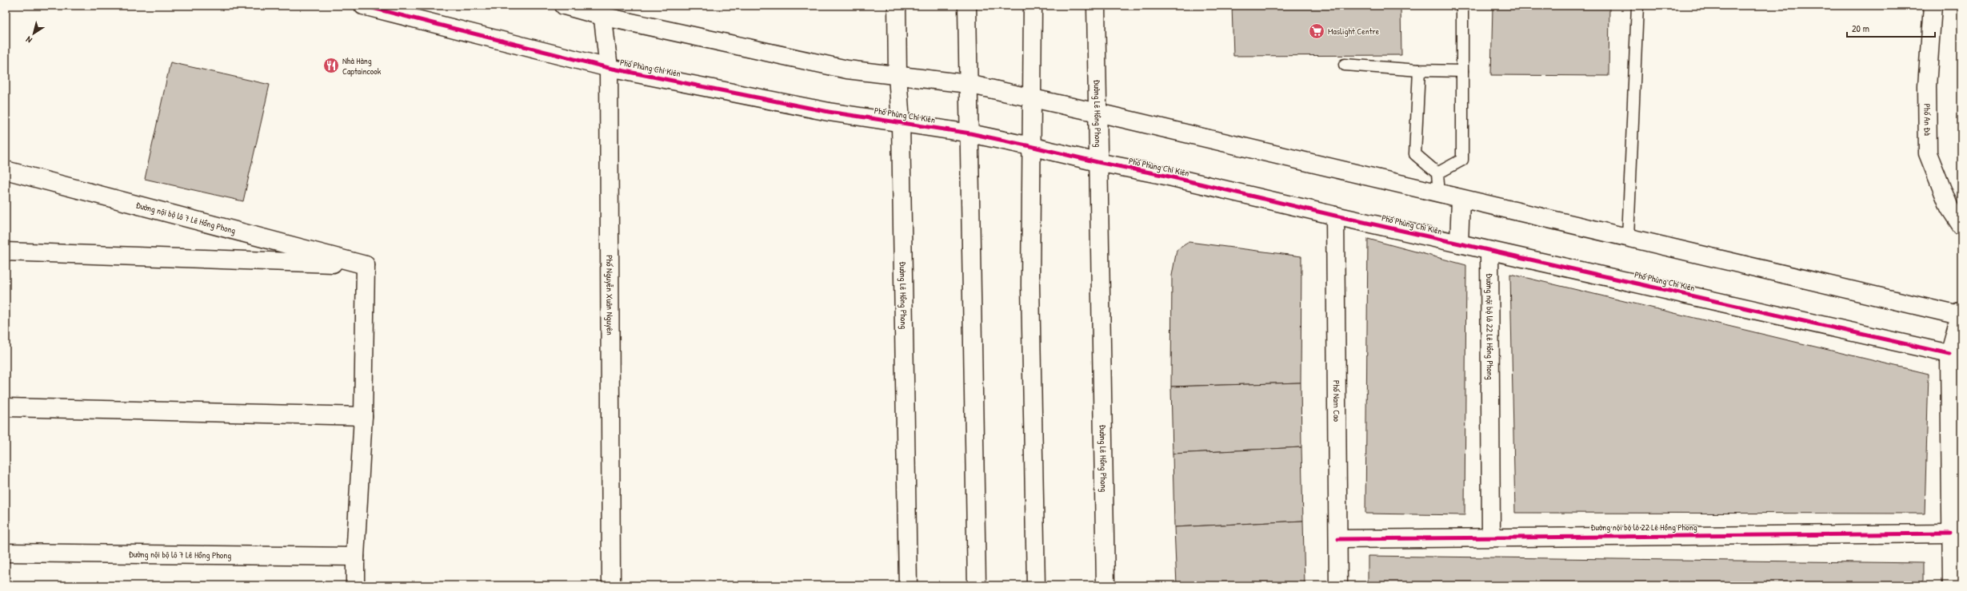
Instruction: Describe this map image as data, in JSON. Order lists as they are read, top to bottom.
{
  "streets": {
    "street": [
      "Phố Phùng Chí Kiên",
      "Đường Lê Hồng Phong",
      "Phố An Đà",
      "Đường nội bộ lô 7 Lê Hồng Phong",
      "Phố Nguyễn Xuân Nguyên",
      "Đường nội bộ lô 22 Lê Hồng Phong",
      "Phố Nam Cao"
    ]
  },
  "crossings": [
    ["Phố Phùng Chí Kiên", "Đường Lê Hồng Phong"],
    ["Phố Phùng Chí Kiên", "Phố Nguyễn Xuân Nguyên"],
    ["Phố Phùng Chí Kiên", "Đường nội bộ lô 22 Lê Hồng Phong"],
    ["Phố Phùng Chí Kiên", "Phố Nam Cao"],
    ["Đường nội bộ lô 22 Lê Hồng Phong", "Phố Nam Cao"]
  ],
  "places": {
    "supermarket": ["Maslight Centre"],
    "restaurant": ["Nhà Hàng Captaincook"]
  },
  "scale_bar": "20 m",
  "north": "bottom left"
}
